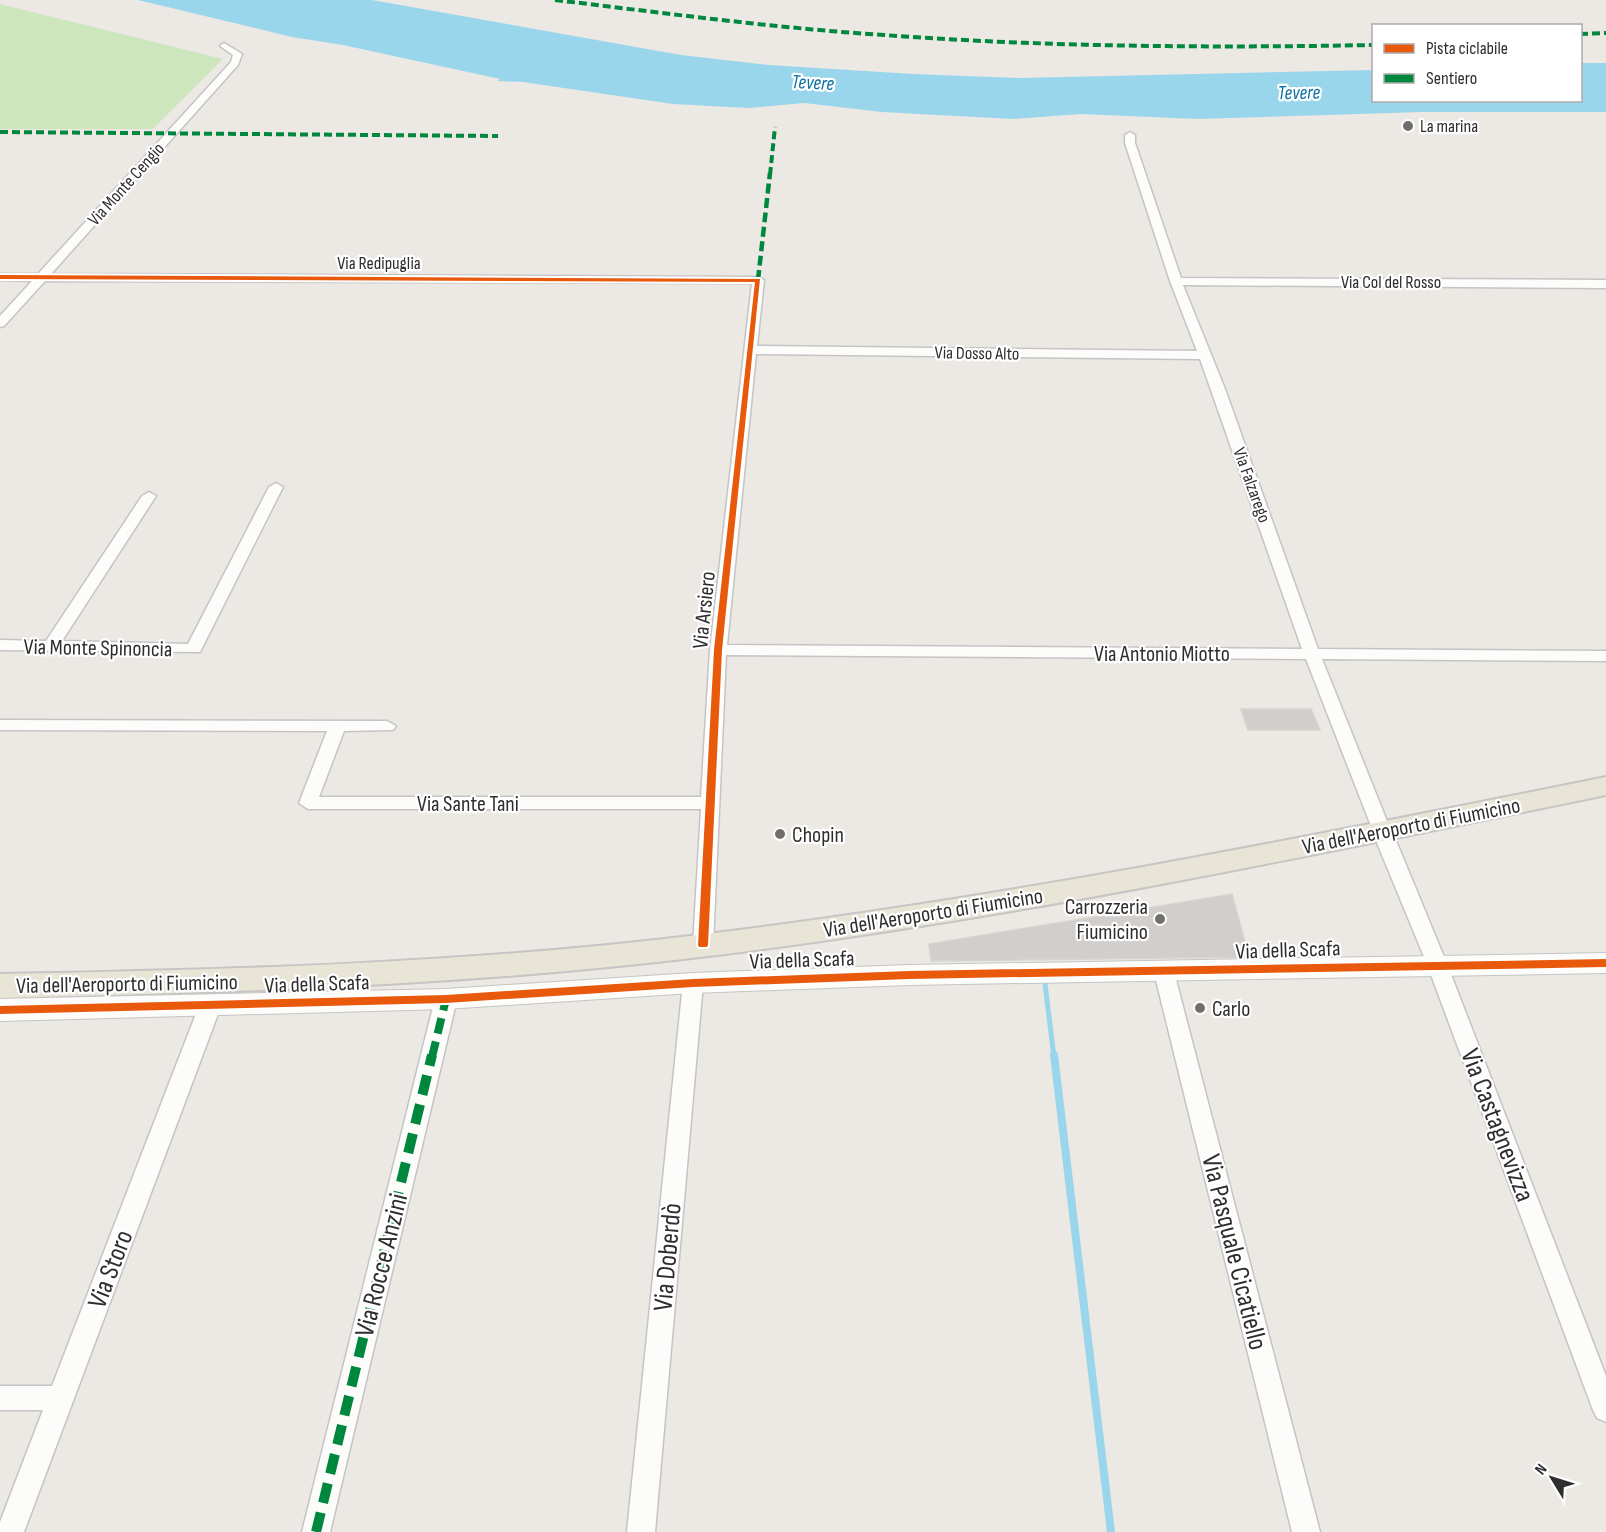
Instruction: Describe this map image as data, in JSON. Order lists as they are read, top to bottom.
{
  "streets": {
    "main road": ["Via dell'Aeroporto di Fiumicino"],
    "street": [
      "Via Monte Cengio",
      "Via Redipuglia",
      "Via Col del Rosso",
      "Via Dosso Alto",
      "Via Falzarego",
      "Via Arsiero",
      "Via Monte Spinoncia",
      "Via Antonio Miotto",
      "Via Sante Tani",
      "Via della Scafa",
      "Via Castagnevizza",
      "Via Pasquale Cicatiello",
      "Via Doberdò",
      "Via Rocce Anzini",
      "Via Storo"
    ]
  },
  "crossings": [
    ["Via Monte Cengio", "Via Redipuglia"],
    ["Via Redipuglia", "Via Arsiero"],
    ["Via Col del Rosso", "Via Falzarego"],
    ["Via Dosso Alto", "Via Falzarego"],
    ["Via Dosso Alto", "Via Arsiero"],
    ["Via Falzarego", "Via Antonio Miotto"],
    ["Via Falzarego", "Via dell'Aeroporto di Fiumicino"],
    ["Via Falzarego", "Via Castagnevizza"],
    ["Via Arsiero", "Via Antonio Miotto"],
    ["Via Arsiero", "Via Sante Tani"],
    ["Via Arsiero", "Via dell'Aeroporto di Fiumicino"],
    ["Via dell'Aeroporto di Fiumicino", "Via Castagnevizza"],
    ["Via della Scafa", "Via Castagnevizza"],
    ["Via della Scafa", "Via Pasquale Cicatiello"],
    ["Via della Scafa", "Via Doberdò"],
    ["Via della Scafa", "Via Rocce Anzini"],
    ["Via della Scafa", "Via Storo"]
  ],
  "water": ["Tevere"],
  "places": [
    "La marina",
    "Chopin",
    "Carrozzeria Fiumicino",
    "Carlo"
  ],
  "legend": ["Pista ciclabile", "Sentiero"],
  "north": "top left"
}
